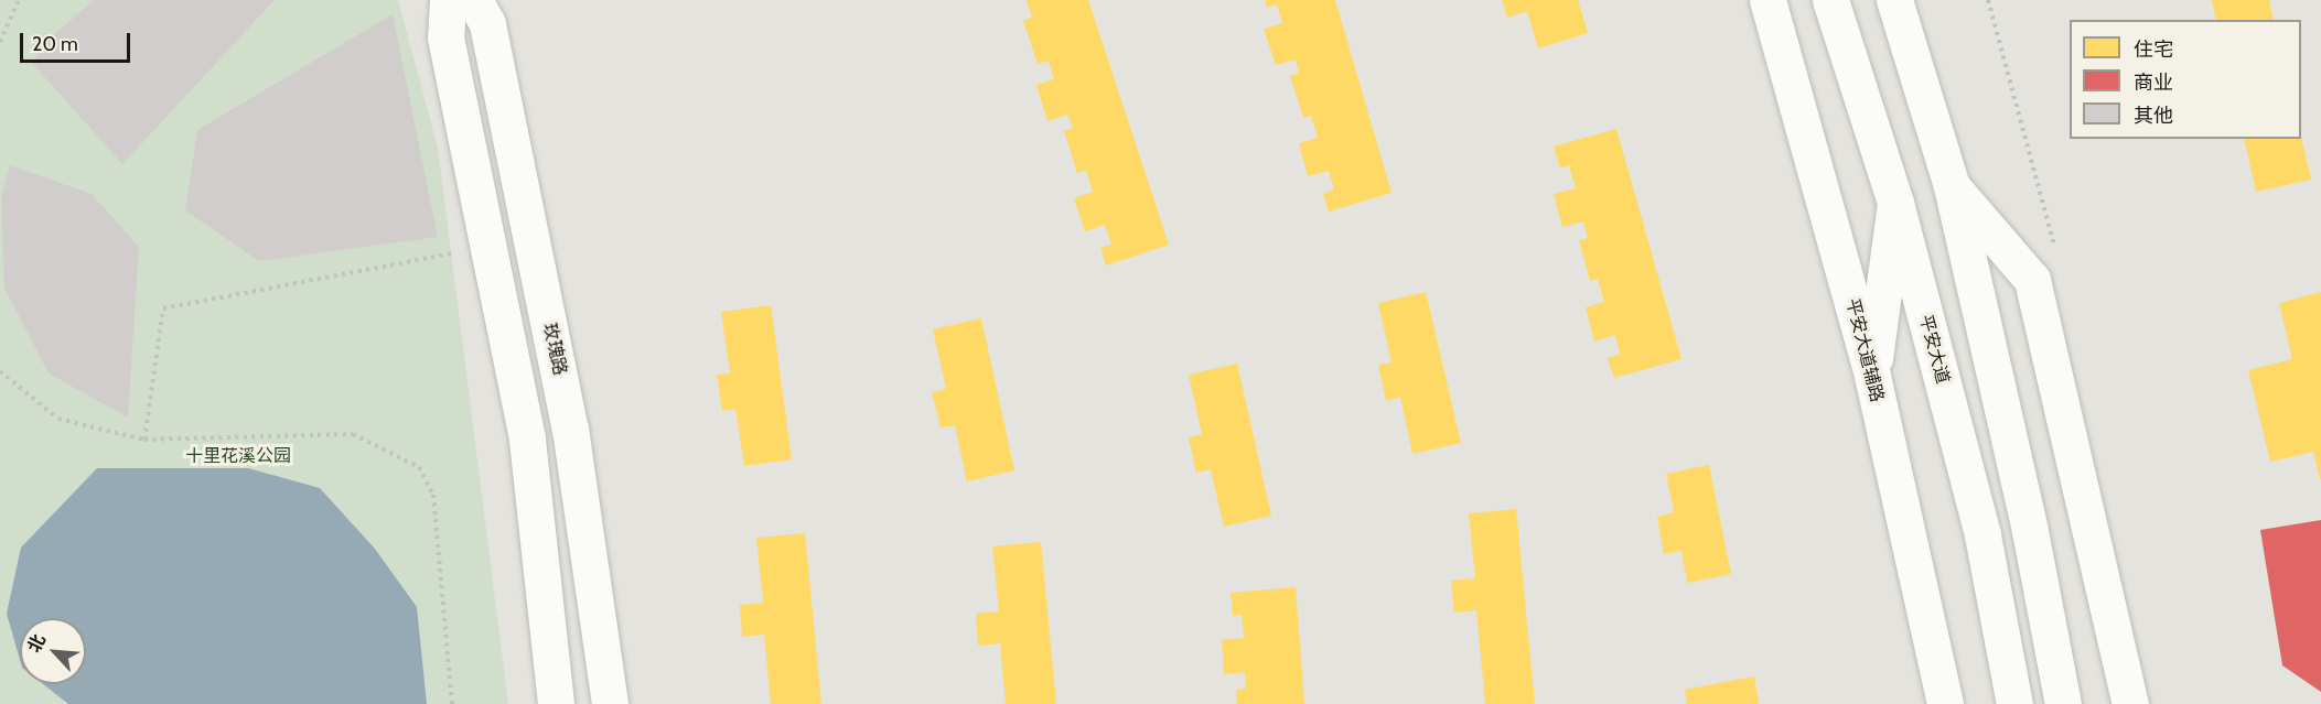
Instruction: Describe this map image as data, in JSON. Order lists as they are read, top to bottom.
{
  "streets": {
    "street": ["玫瑰路", "平安大道", "平安大道辅路"]
  },
  "parks": ["十里花溪公园"],
  "legend": ["住宅", "商业", "其他"],
  "scale_bar": "20 m",
  "north": "top left"
}
